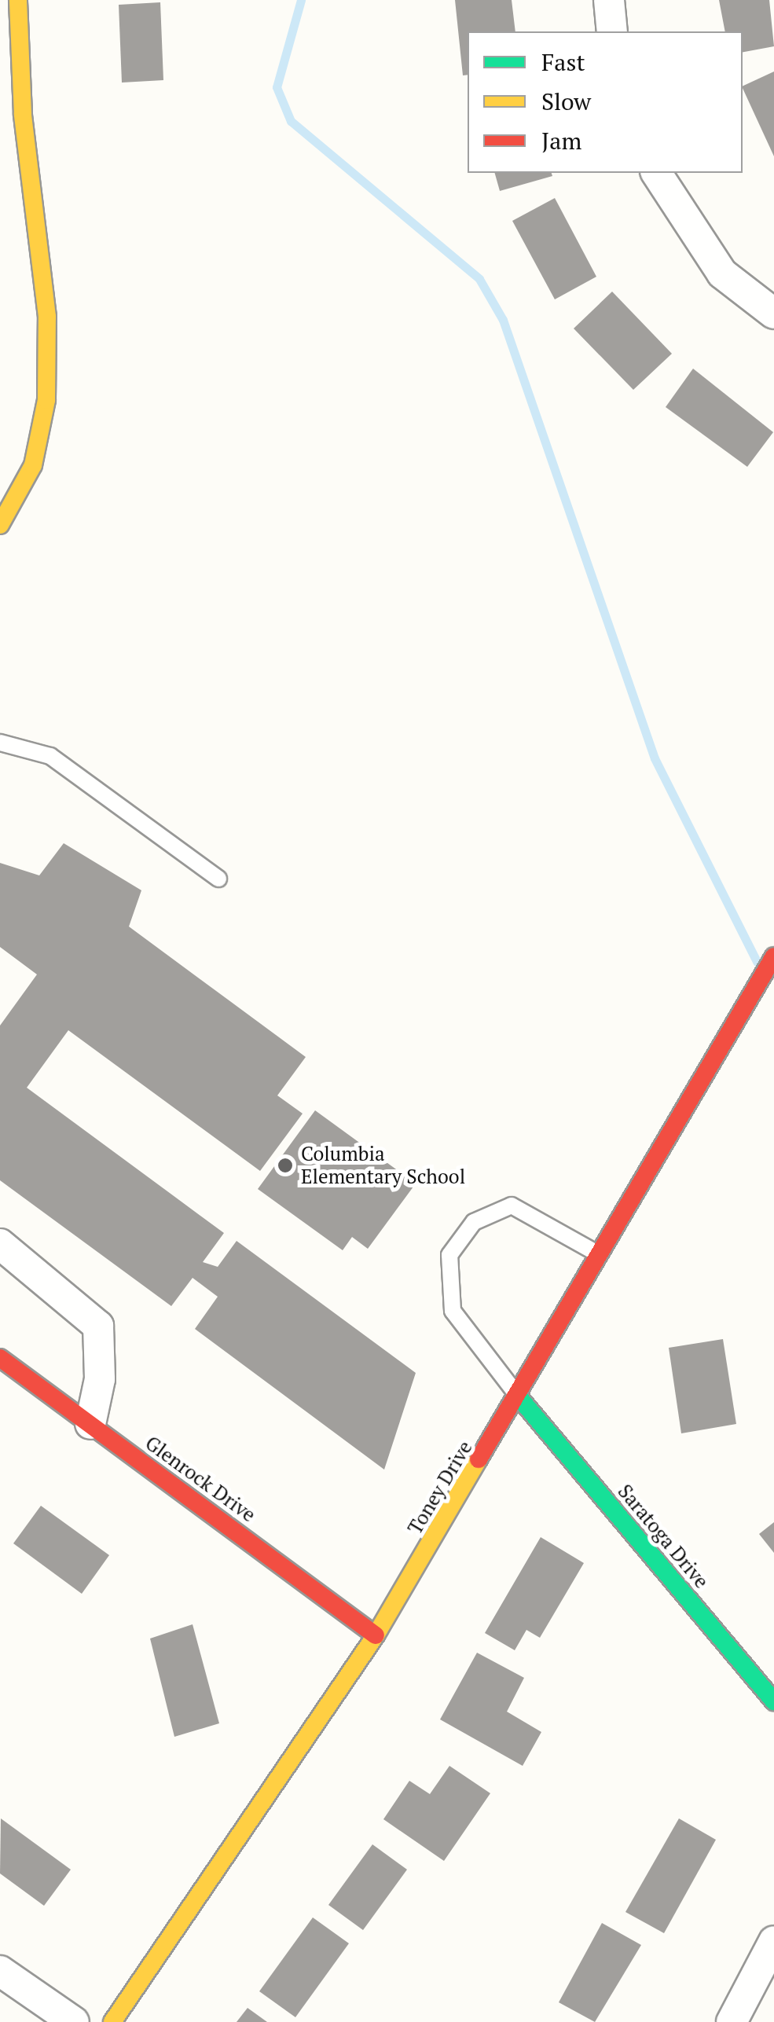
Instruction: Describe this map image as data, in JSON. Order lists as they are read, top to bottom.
{
  "streets": {
    "street": ["Glenrock Drive", "Toney Drive", "Saratoga Drive"]
  },
  "crossings": [
    ["Glenrock Drive", "Toney Drive"],
    ["Toney Drive", "Saratoga Drive"]
  ],
  "places": ["Columbia Elementary School"],
  "legend": ["Fast", "Slow", "Jam"]
}
